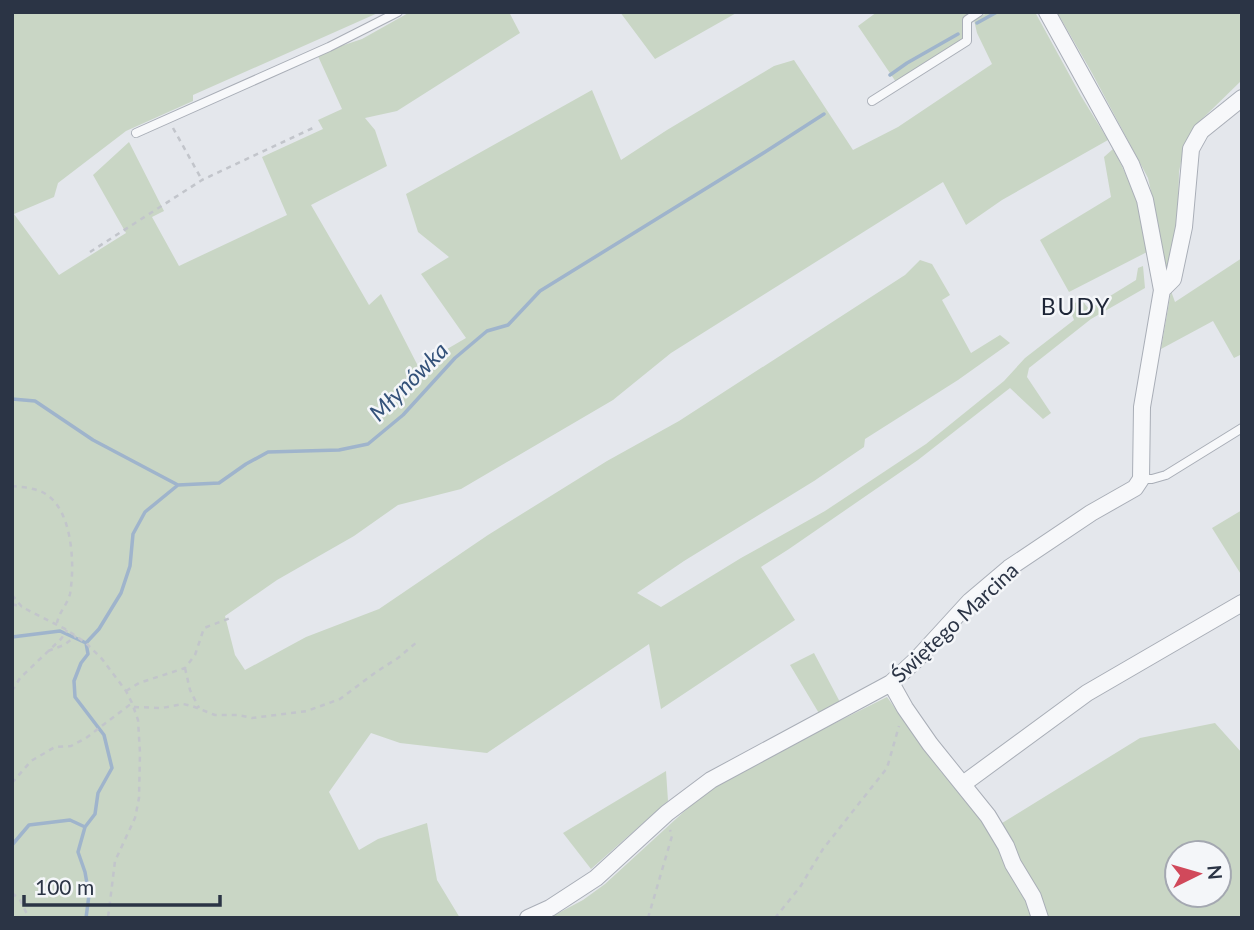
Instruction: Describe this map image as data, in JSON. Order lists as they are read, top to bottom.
{
  "streets": {
    "street": ["Świętego Marcina"]
  },
  "districts": ["BUDY"],
  "water": ["Młynówka"],
  "scale_bar": "100 m",
  "north": "right"
}
